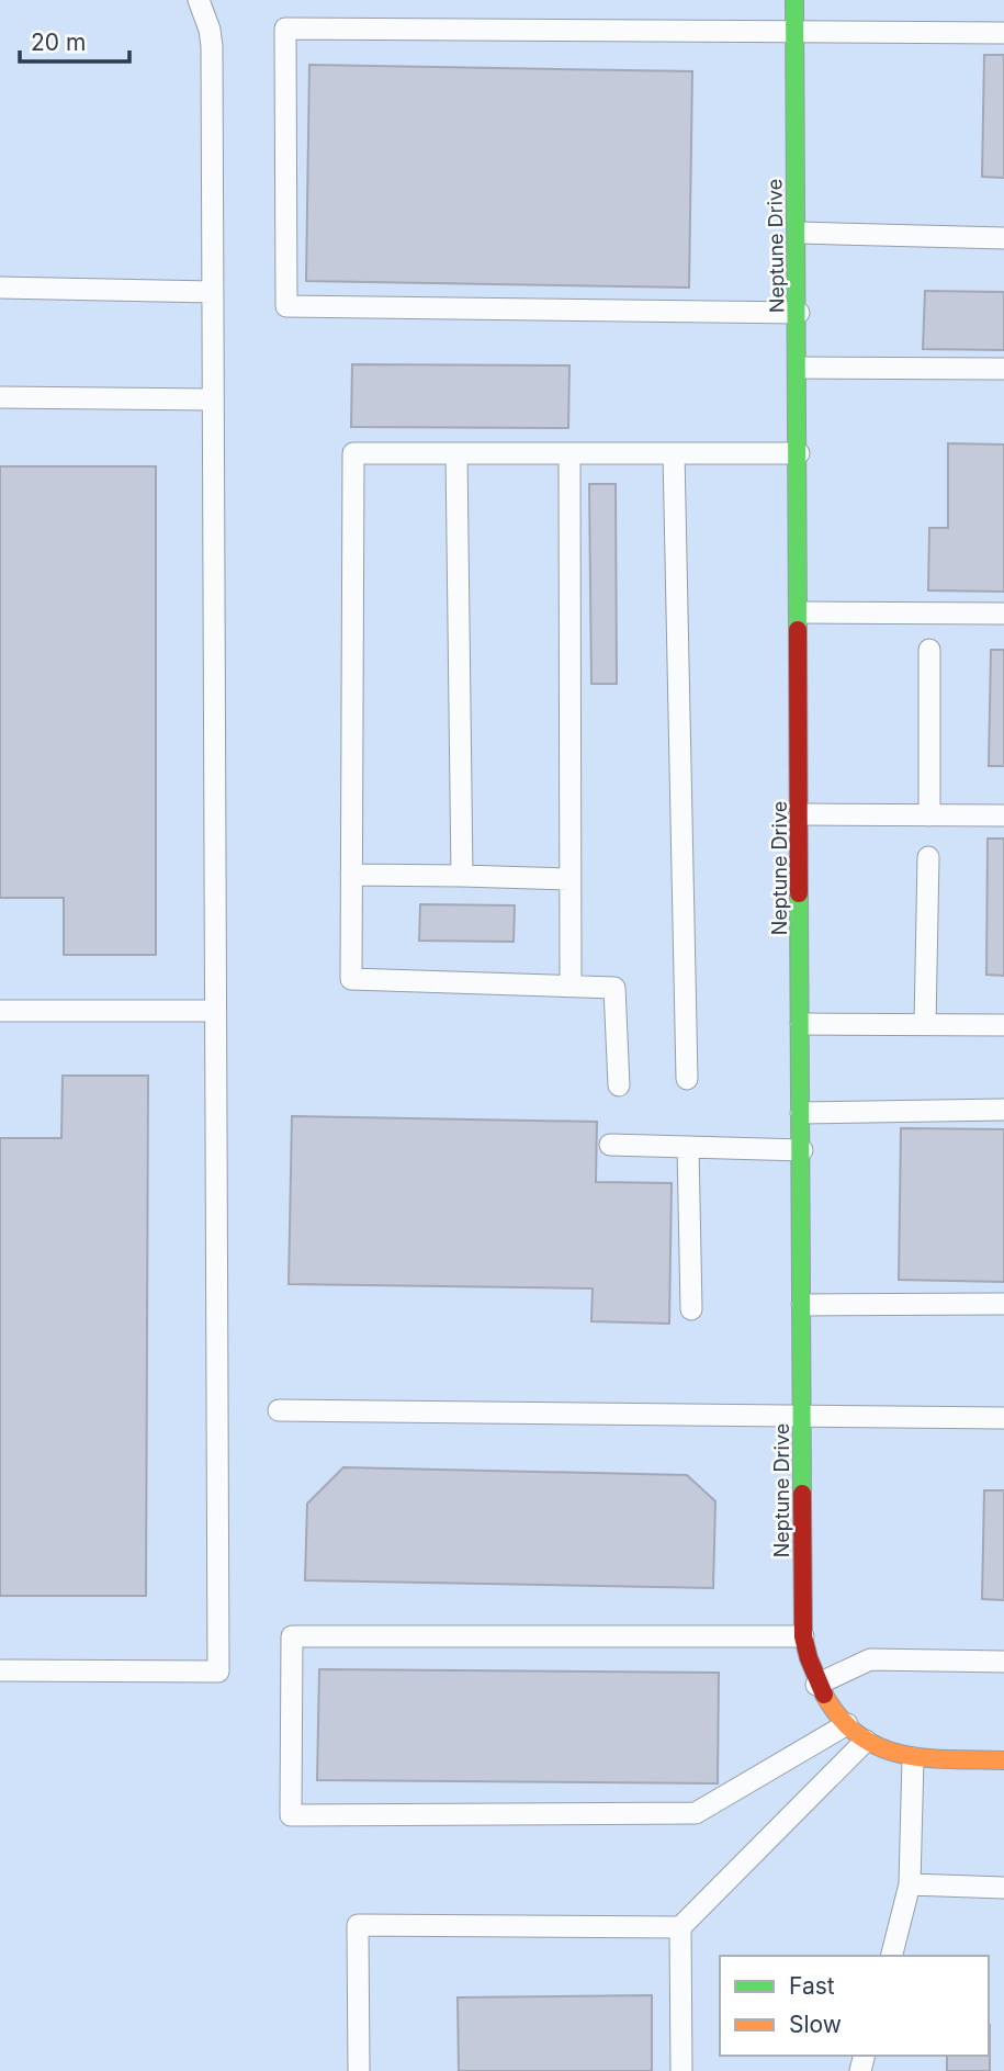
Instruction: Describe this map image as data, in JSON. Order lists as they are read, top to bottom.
{
  "streets": {
    "street": ["Neptune Drive"]
  },
  "legend": ["Fast", "Slow"],
  "scale_bar": "20 m"
}
